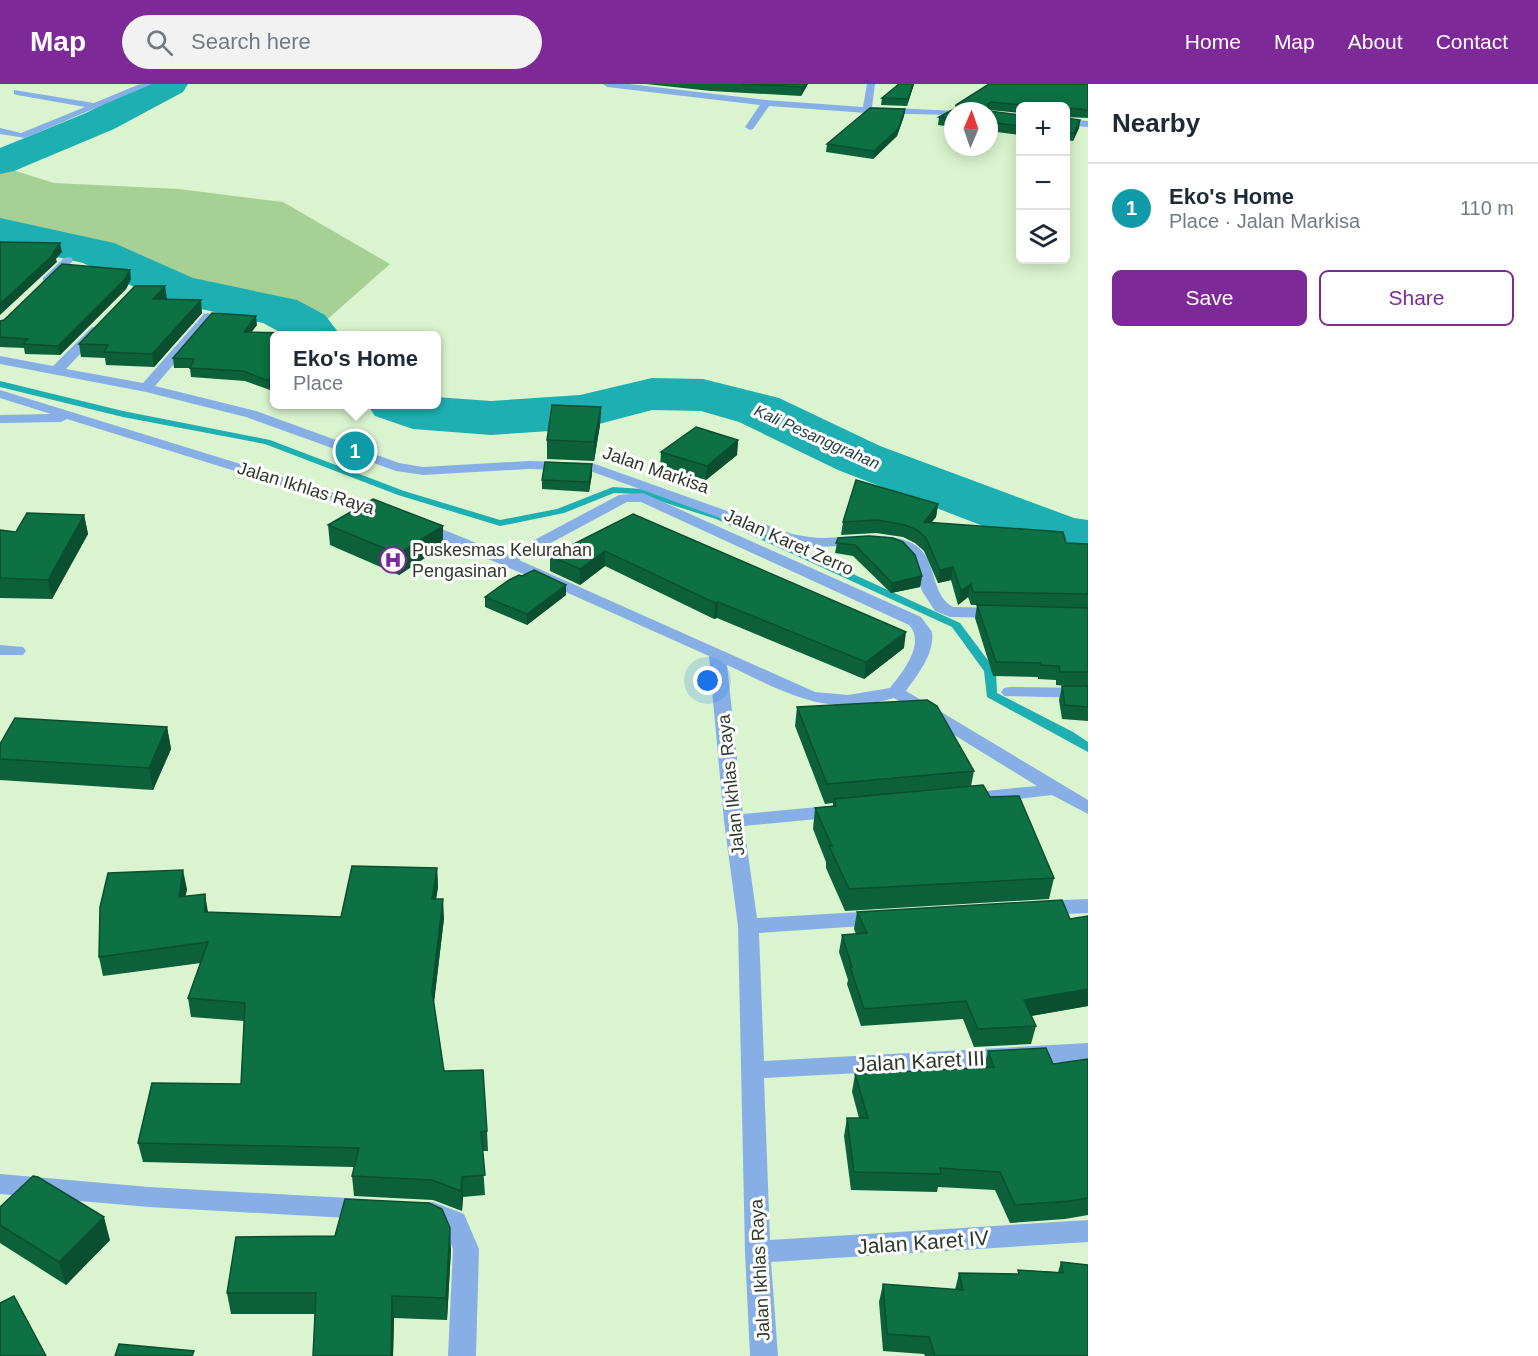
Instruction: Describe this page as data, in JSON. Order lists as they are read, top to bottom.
{
  "streets": {
    "street": [
      "Jalan Markisa",
      "Jalan Ikhlas Raya",
      "Jalan Karet Zerro",
      "Jalan Karet III",
      "Jalan Karet IV"
    ]
  },
  "crossings": [
    ["Jalan Ikhlas Raya", "Jalan Karet Zerro"],
    ["Jalan Ikhlas Raya", "Jalan Karet III"],
    ["Jalan Ikhlas Raya", "Jalan Karet IV"]
  ],
  "water": ["Kali Pesanggrahan"],
  "places": {
    "hospital": ["Puskesmas Kelurahan Pengasinan"]
  },
  "north": "top",
  "page": {
    "header": "Map",
    "search": "Search here",
    "nav": [
      "Home",
      "Map",
      "About",
      "Contact"
    ],
    "heading": "Nearby",
    "map_buttons": ["+", "−"],
    "list": [
      {
        "mark": "1",
        "name": "Eko's Home",
        "note": "Place · Jalan Markisa",
        "value": "110 m"
      }
    ],
    "buttons": ["Save", "Share"],
    "popup": ["Eko's Home", "Place"],
    "pins": "1"
  }
}
